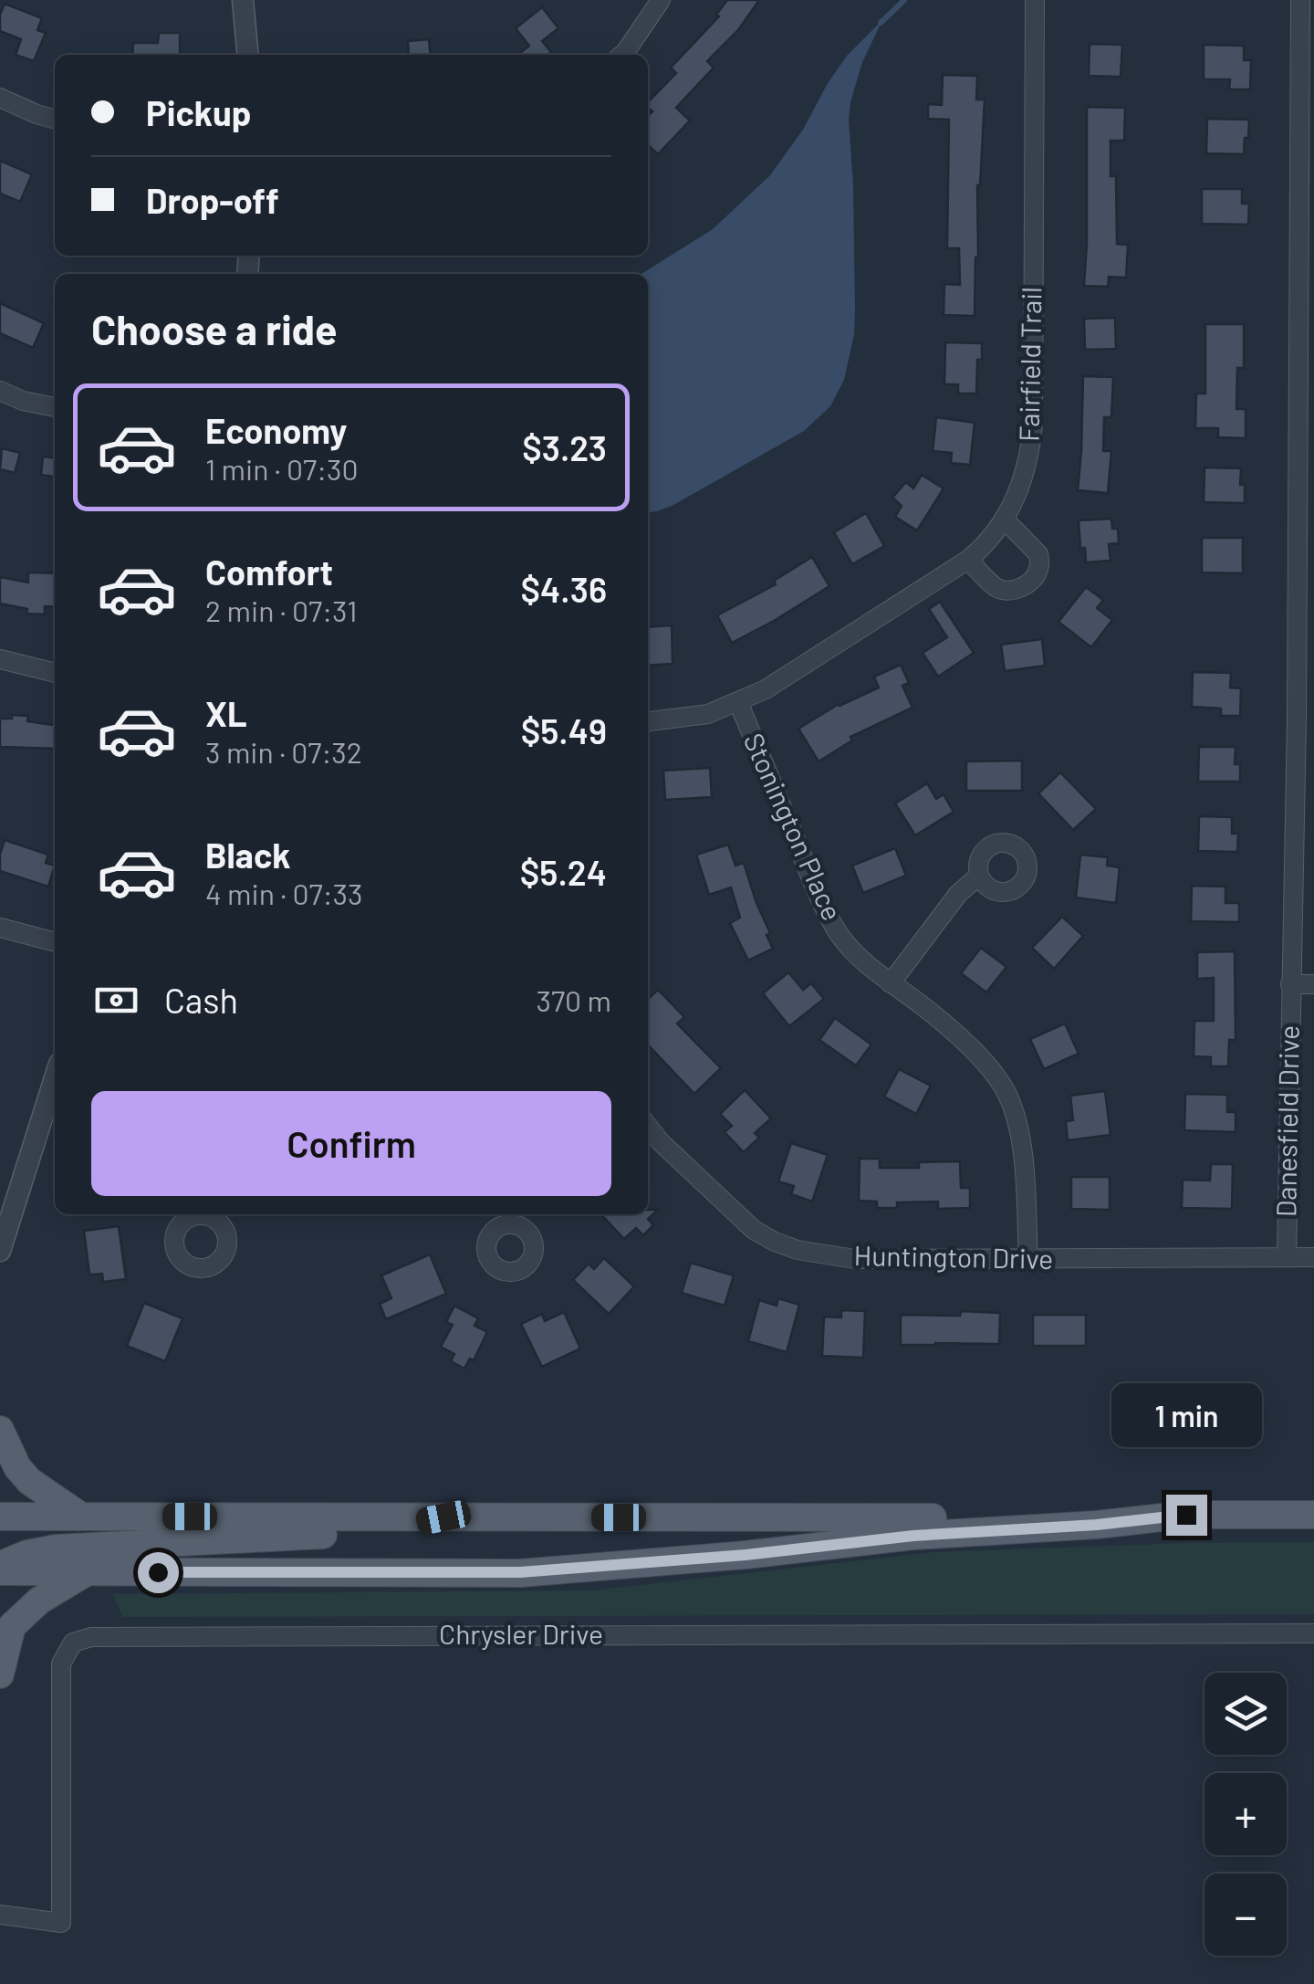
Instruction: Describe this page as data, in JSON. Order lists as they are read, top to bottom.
{
  "streets": {
    "street": [
      "Fairfield Trail",
      "Stonington Place",
      "Danesfield Drive",
      "Huntington Drive",
      "Chrysler Drive"
    ]
  },
  "crossings": [
    ["Fairfield Trail", "Stonington Place"],
    ["Stonington Place", "Huntington Drive"],
    ["Danesfield Drive", "Huntington Drive"]
  ],
  "page": {
    "banner": ["Pickup", "Drop-off"],
    "heading": "Choose a ride",
    "list": [
      {
        "name": "Economy",
        "note": "1 min · 07:30",
        "value": "$3.23"
      },
      {
        "name": "Comfort",
        "note": "2 min · 07:31",
        "value": "$4.36"
      },
      {
        "name": "XL",
        "note": "3 min · 07:32",
        "value": "$5.49"
      },
      {
        "name": "Black",
        "note": "4 min · 07:33",
        "value": "$5.24"
      }
    ],
    "pay": ["Cash", "370 m"],
    "buttons": "Confirm",
    "bubble": "1 min",
    "map_buttons": ["+", "−"]
  }
}
